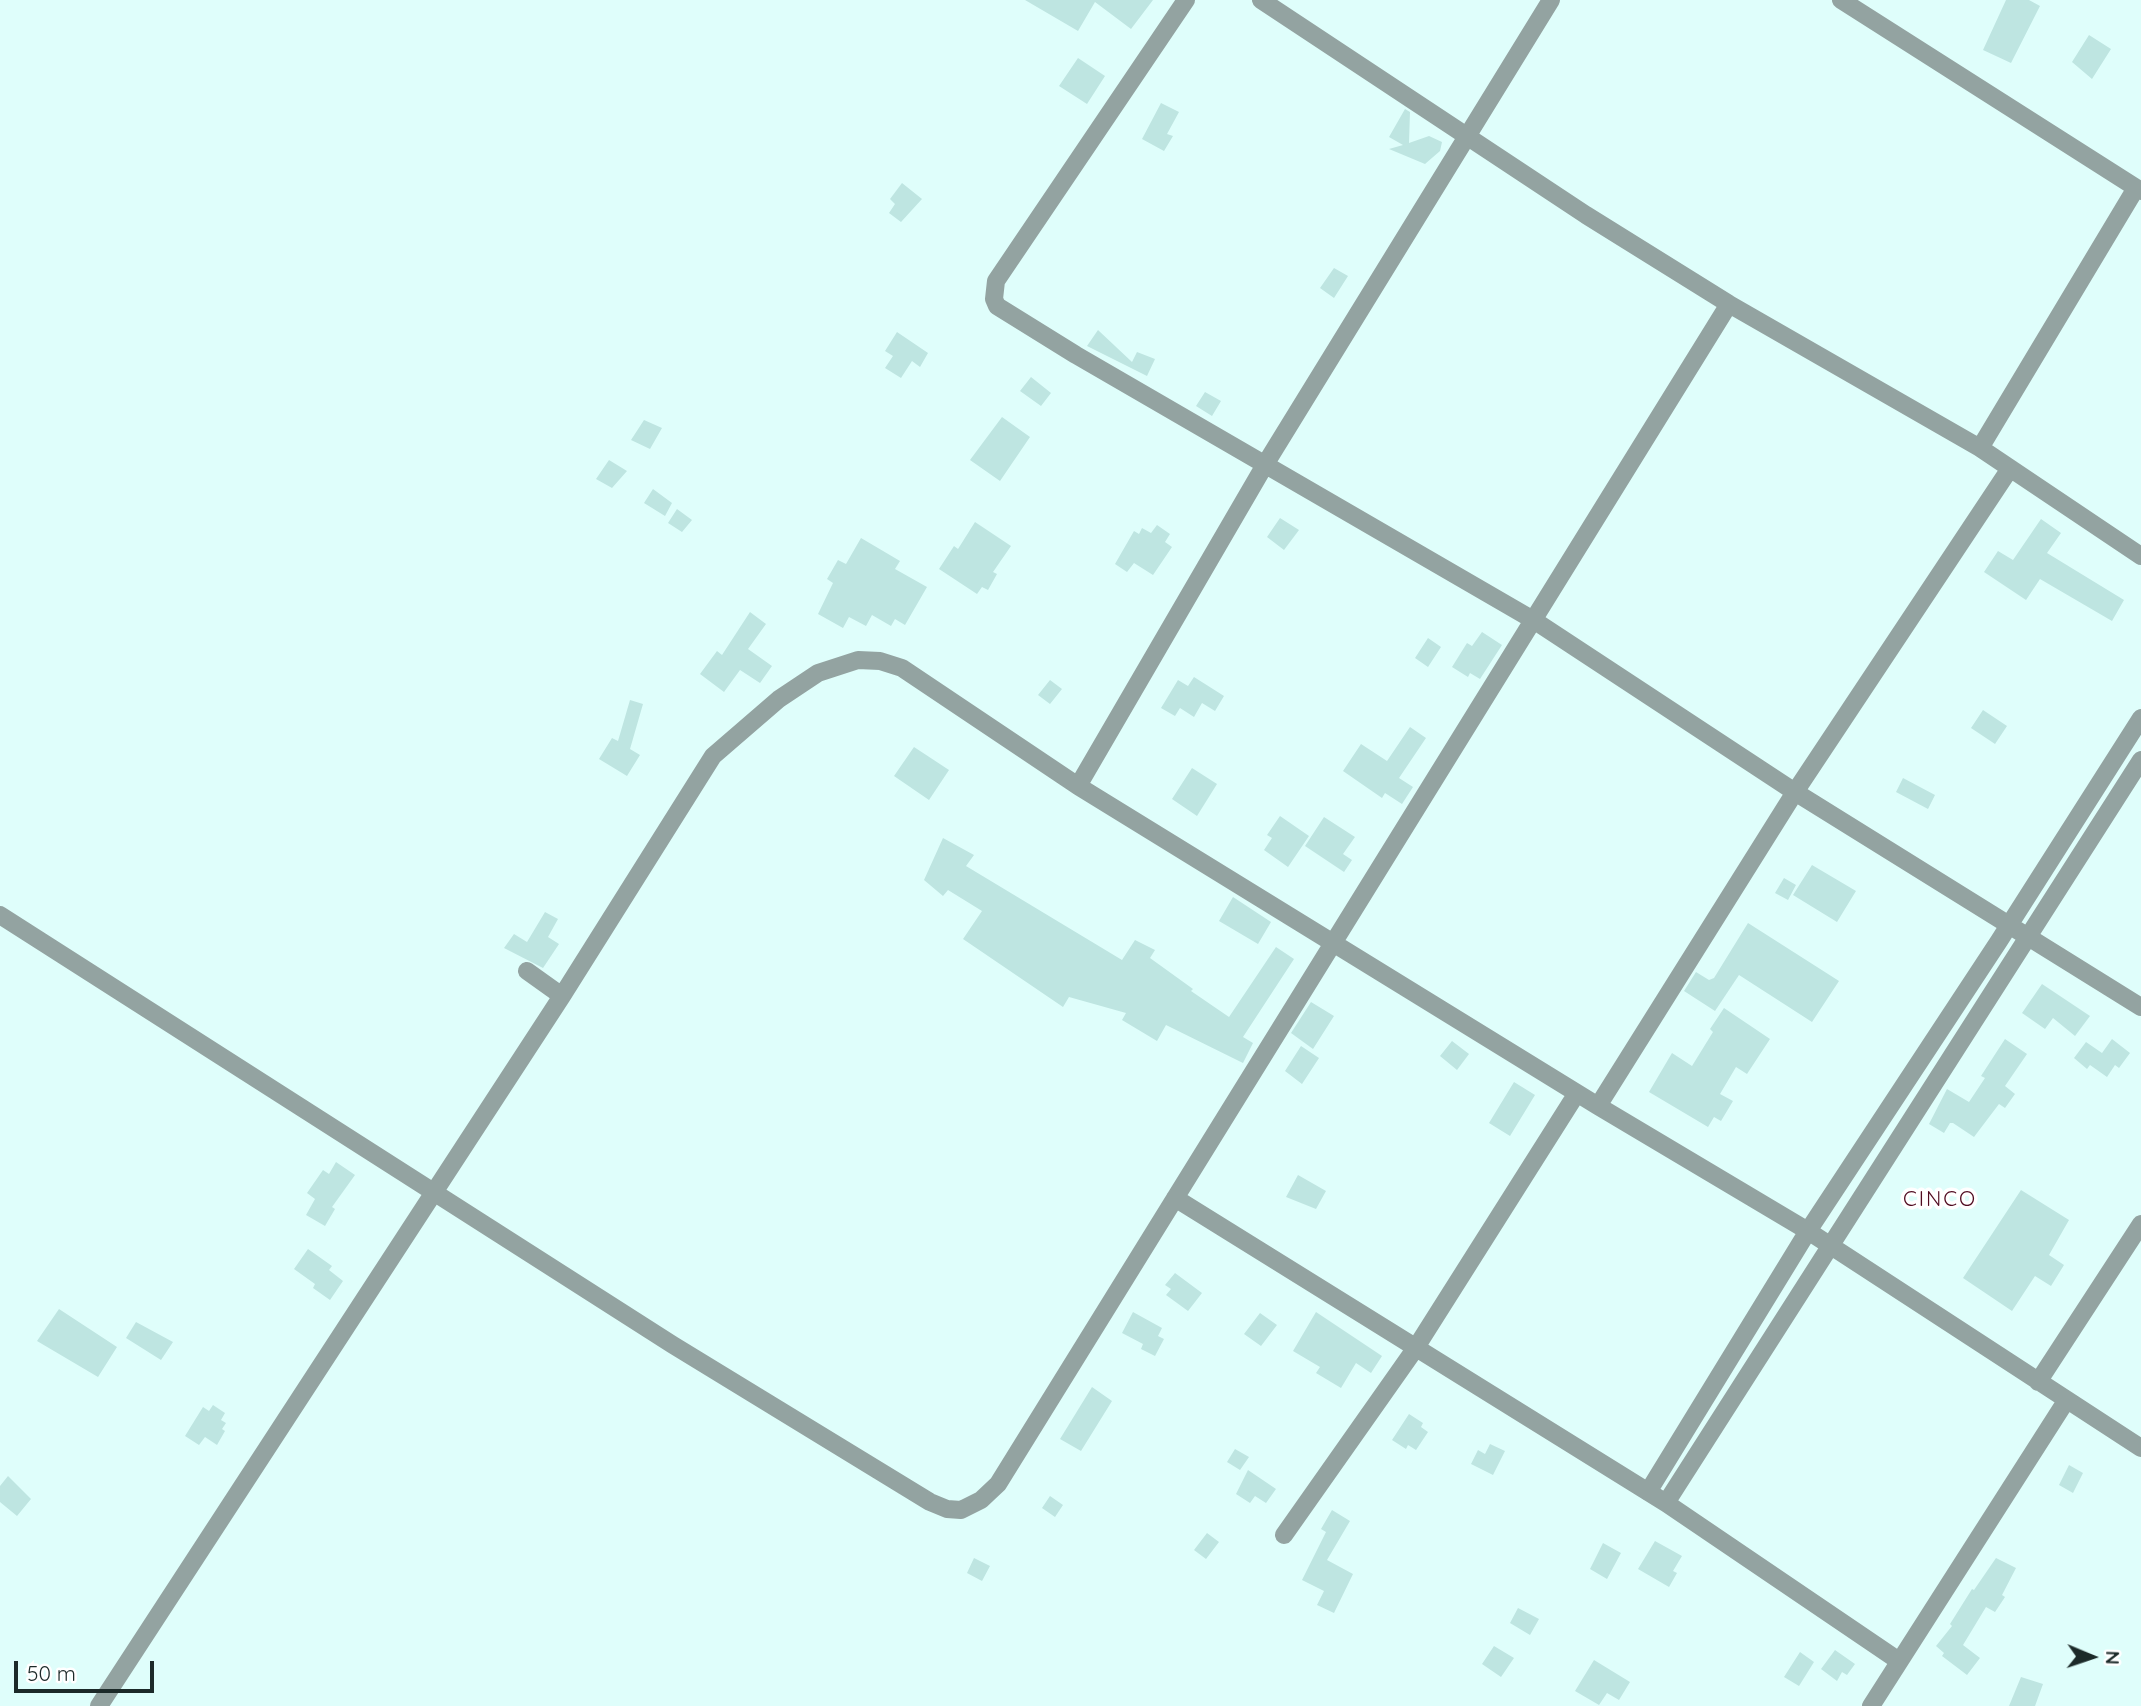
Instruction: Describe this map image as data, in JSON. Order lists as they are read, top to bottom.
{
  "districts": ["CINCO"],
  "scale_bar": "50 m",
  "north": "right"
}
